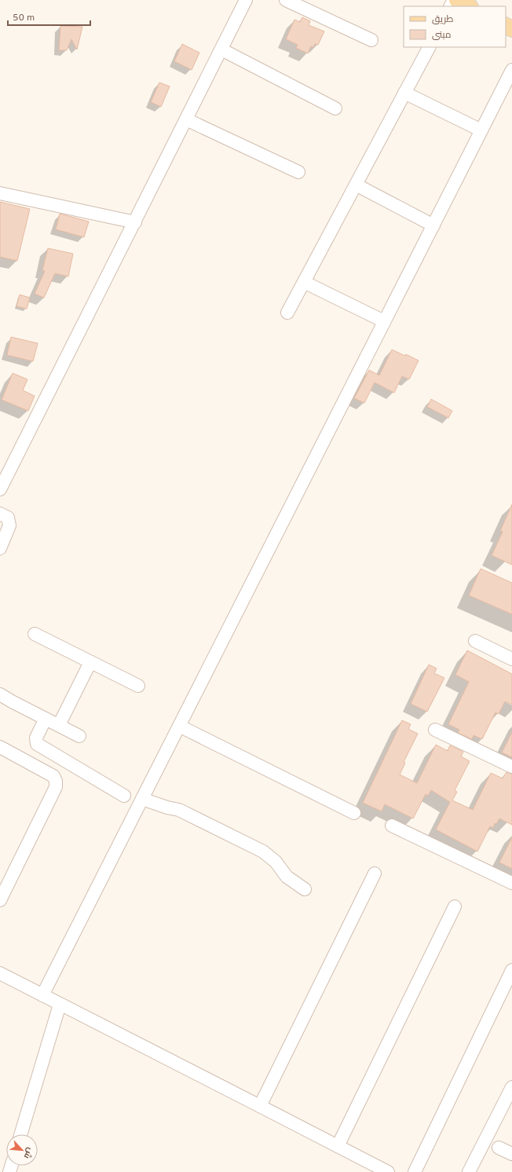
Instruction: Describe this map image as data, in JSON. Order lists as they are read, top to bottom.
{
  "legend": ["طريق", "مبنى"],
  "scale_bar": "50 m",
  "north": "bottom right"
}
